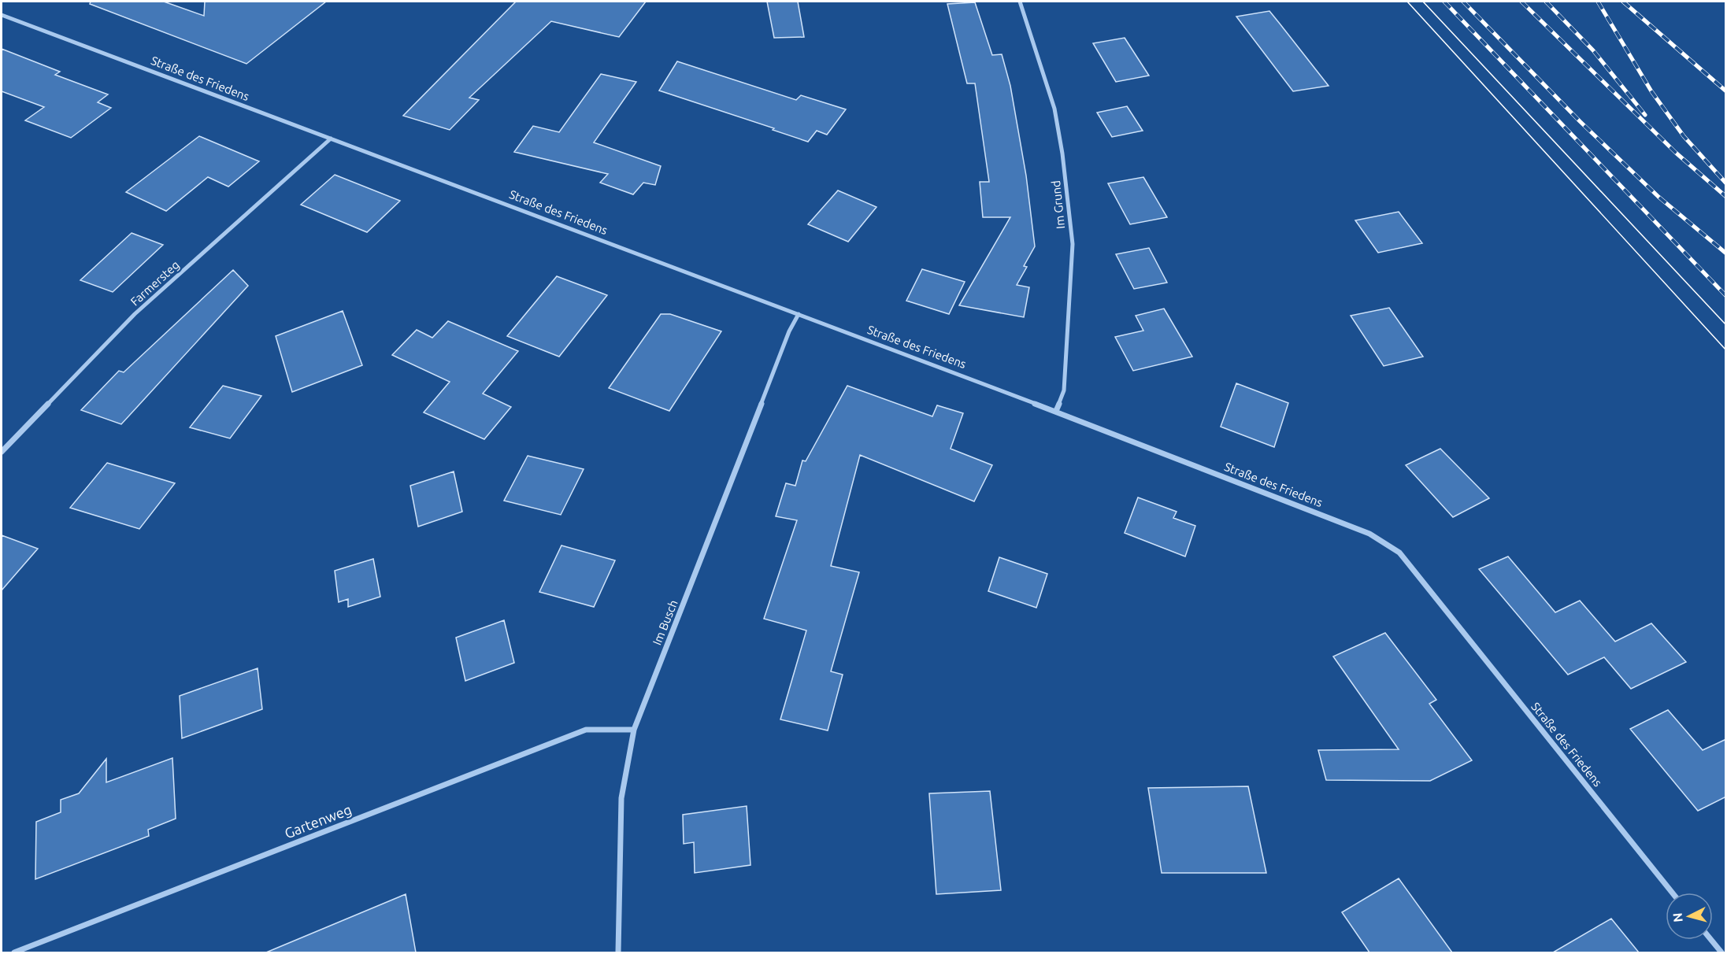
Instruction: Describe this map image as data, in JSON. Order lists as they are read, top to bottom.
{
  "streets": {
    "street": [
      "Straße des Friedens",
      "Im Grund",
      "Farmersteg",
      "Im Busch",
      "Gartenweg"
    ]
  },
  "crossings": [
    ["Straße des Friedens", "Im Grund"],
    ["Straße des Friedens", "Farmersteg"],
    ["Straße des Friedens", "Im Busch"],
    ["Im Busch", "Gartenweg"]
  ],
  "north": "left"
}
